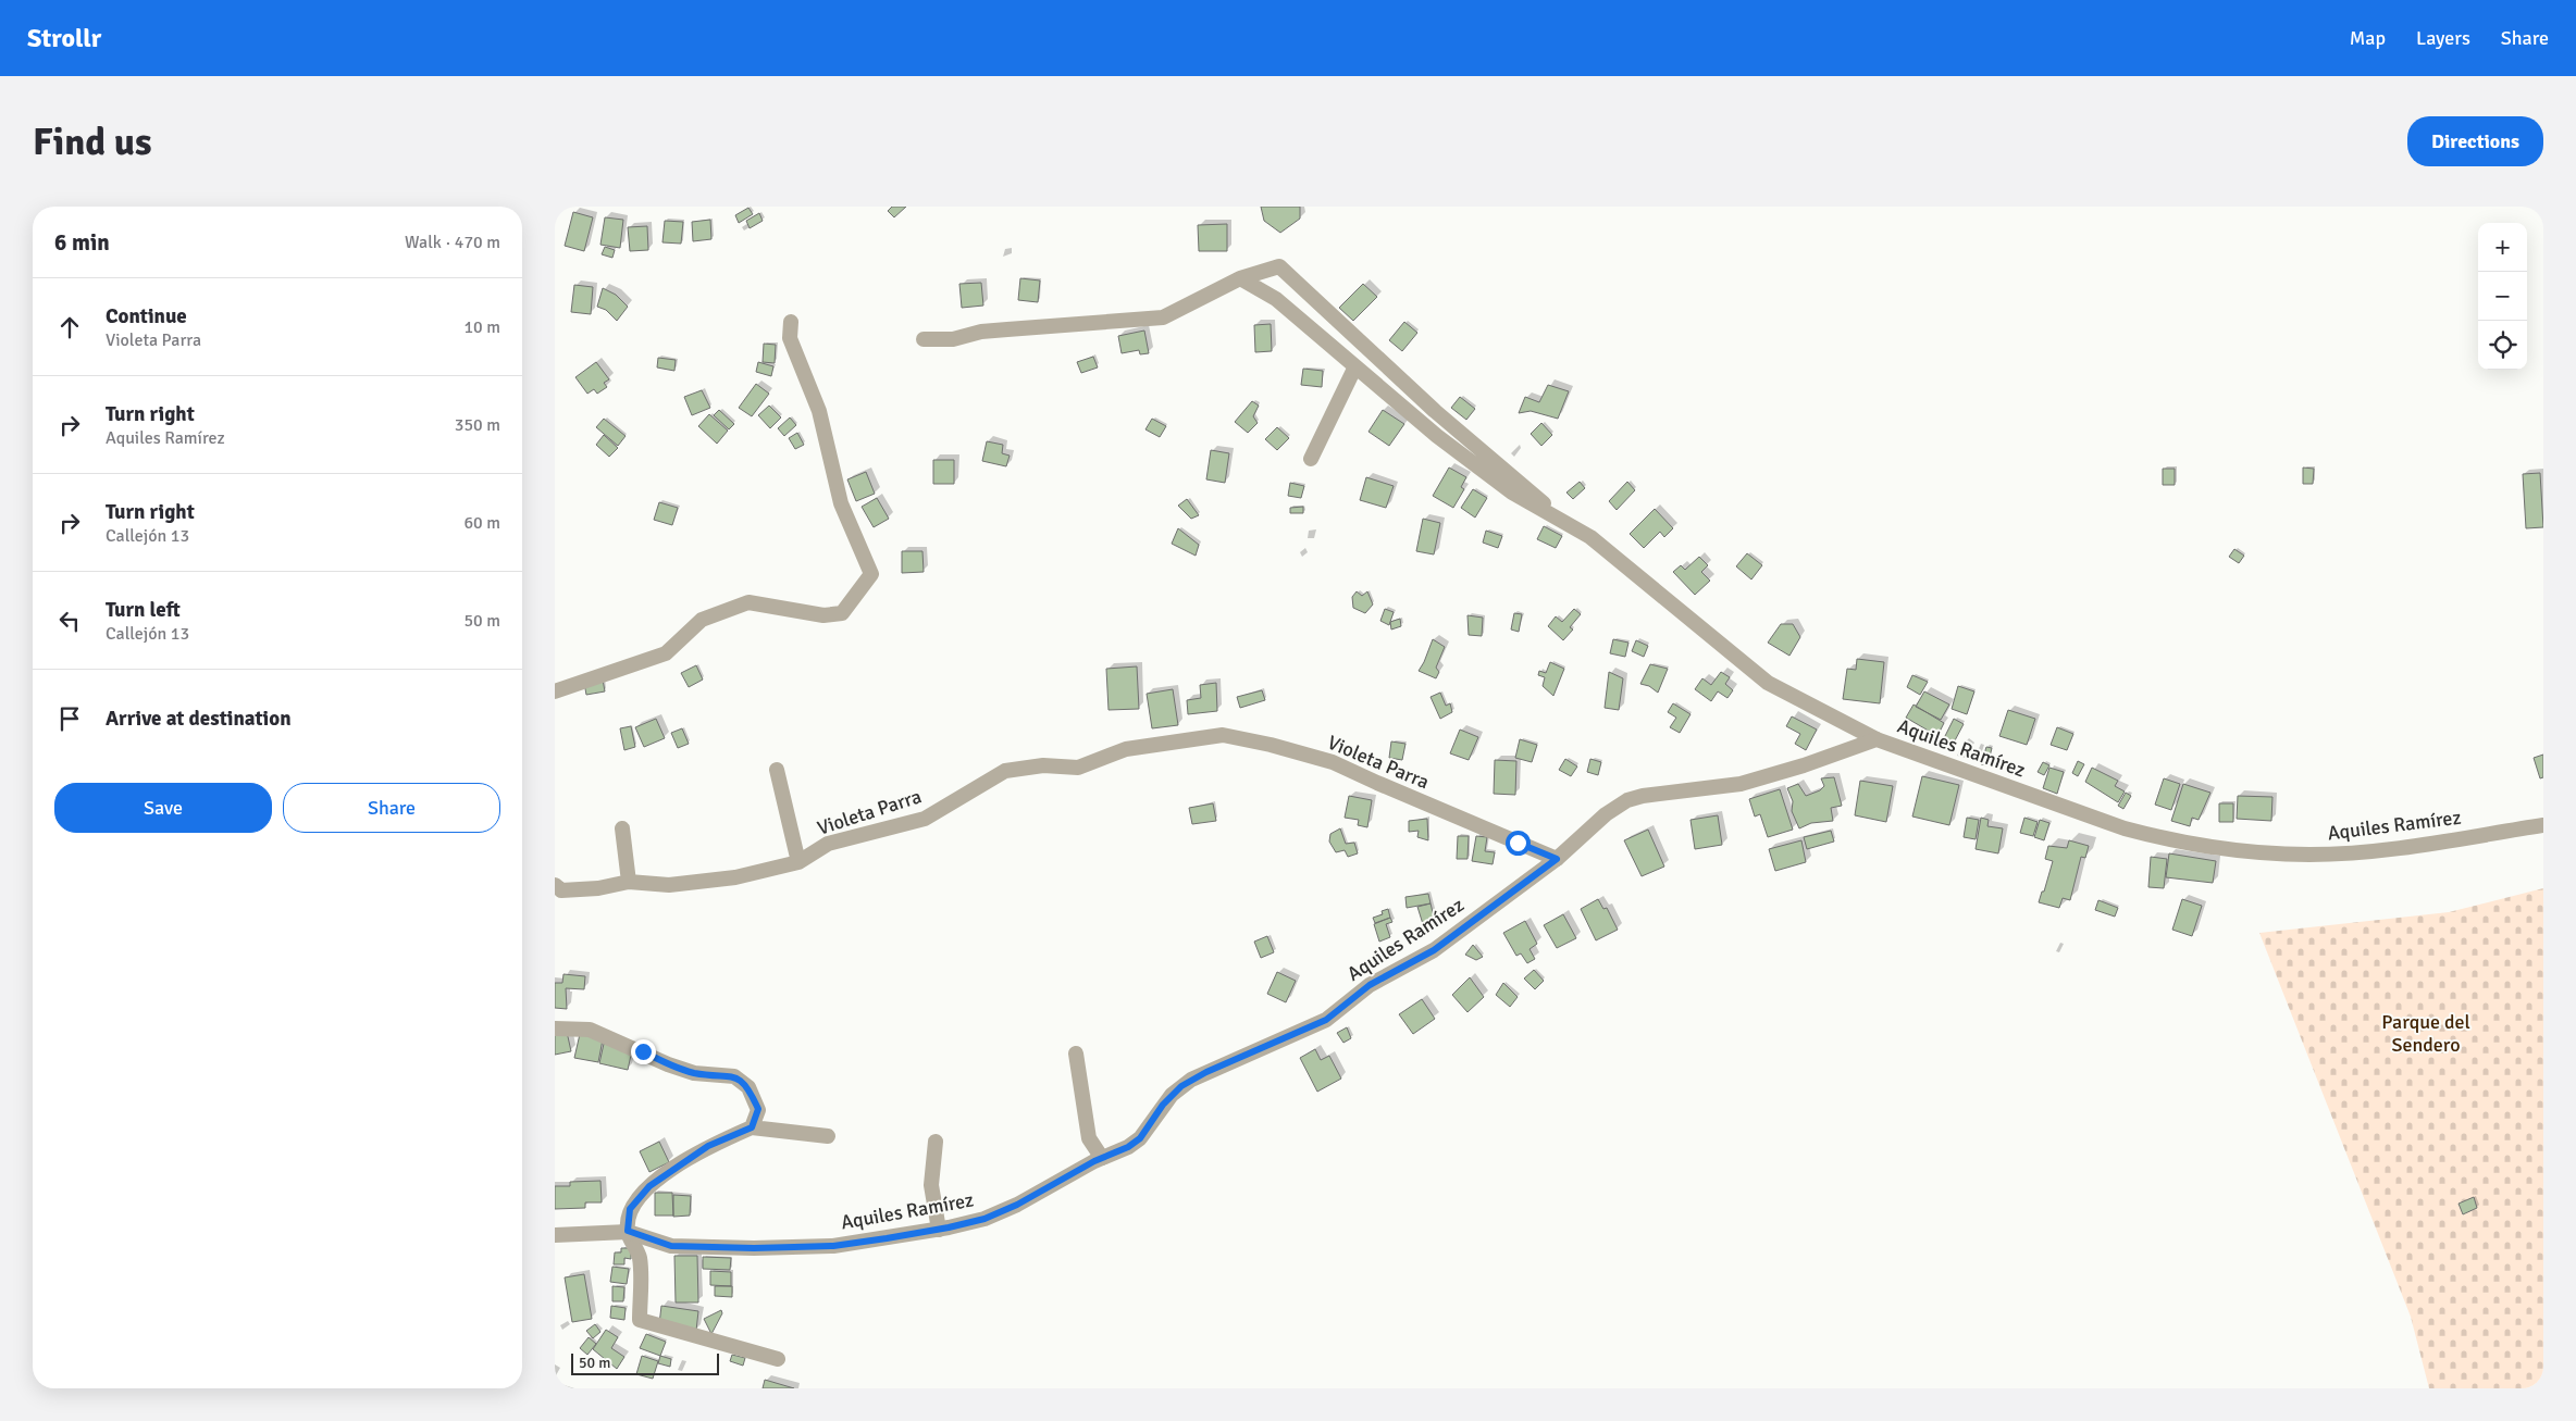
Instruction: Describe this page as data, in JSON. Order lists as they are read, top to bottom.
{
  "streets": {
    "street": ["Aquiles Ramírez", "Violeta Parra"]
  },
  "crossings": [
    ["Aquiles Ramírez", "Violeta Parra"]
  ],
  "parks": ["Parque del Sendero"],
  "scale_bar": "50 m",
  "page": {
    "header": "Strollr",
    "nav": ["Map", "Layers", "Share"],
    "buttons": [
      "Directions",
      ["Save", "Share"]
    ],
    "title": "Find us",
    "heading": ["6 min", "Walk · 470 m"],
    "map_buttons": ["+", "−"],
    "list": [
      ["Continue", "Violeta Parra", "10 m"],
      ["Turn right", "Aquiles Ramírez", "350 m"],
      ["Turn right", "Callejón 13", "60 m"],
      ["Turn left", "Callejón 13", "50 m"],
      "Arrive at destination"
    ],
    "scale": "50 m"
  }
}
